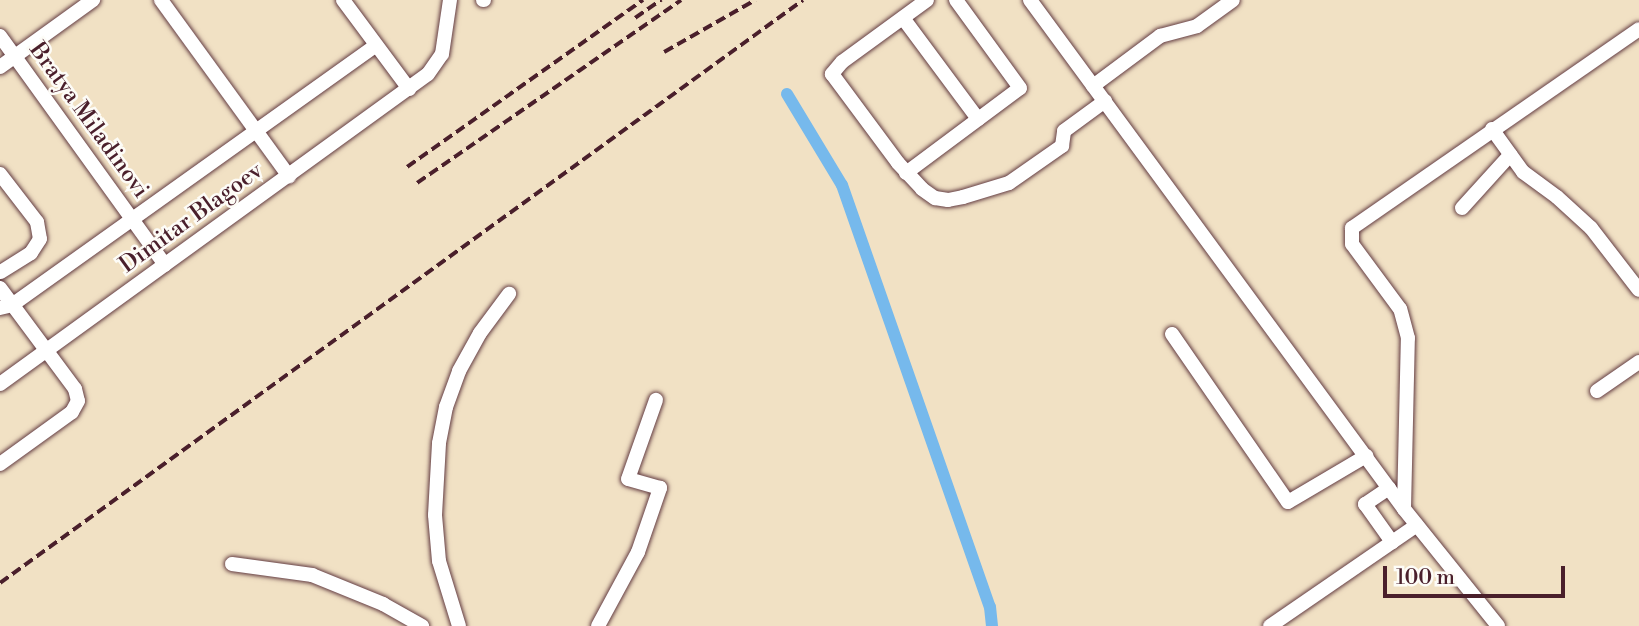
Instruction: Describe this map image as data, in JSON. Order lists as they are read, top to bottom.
{
  "streets": {
    "street": ["Bratya Miladinovi", "Dimitar Blagoev"]
  },
  "crossings": [
    ["Bratya Miladinovi", "Dimitar Blagoev"]
  ],
  "scale_bar": "100 m"
}
